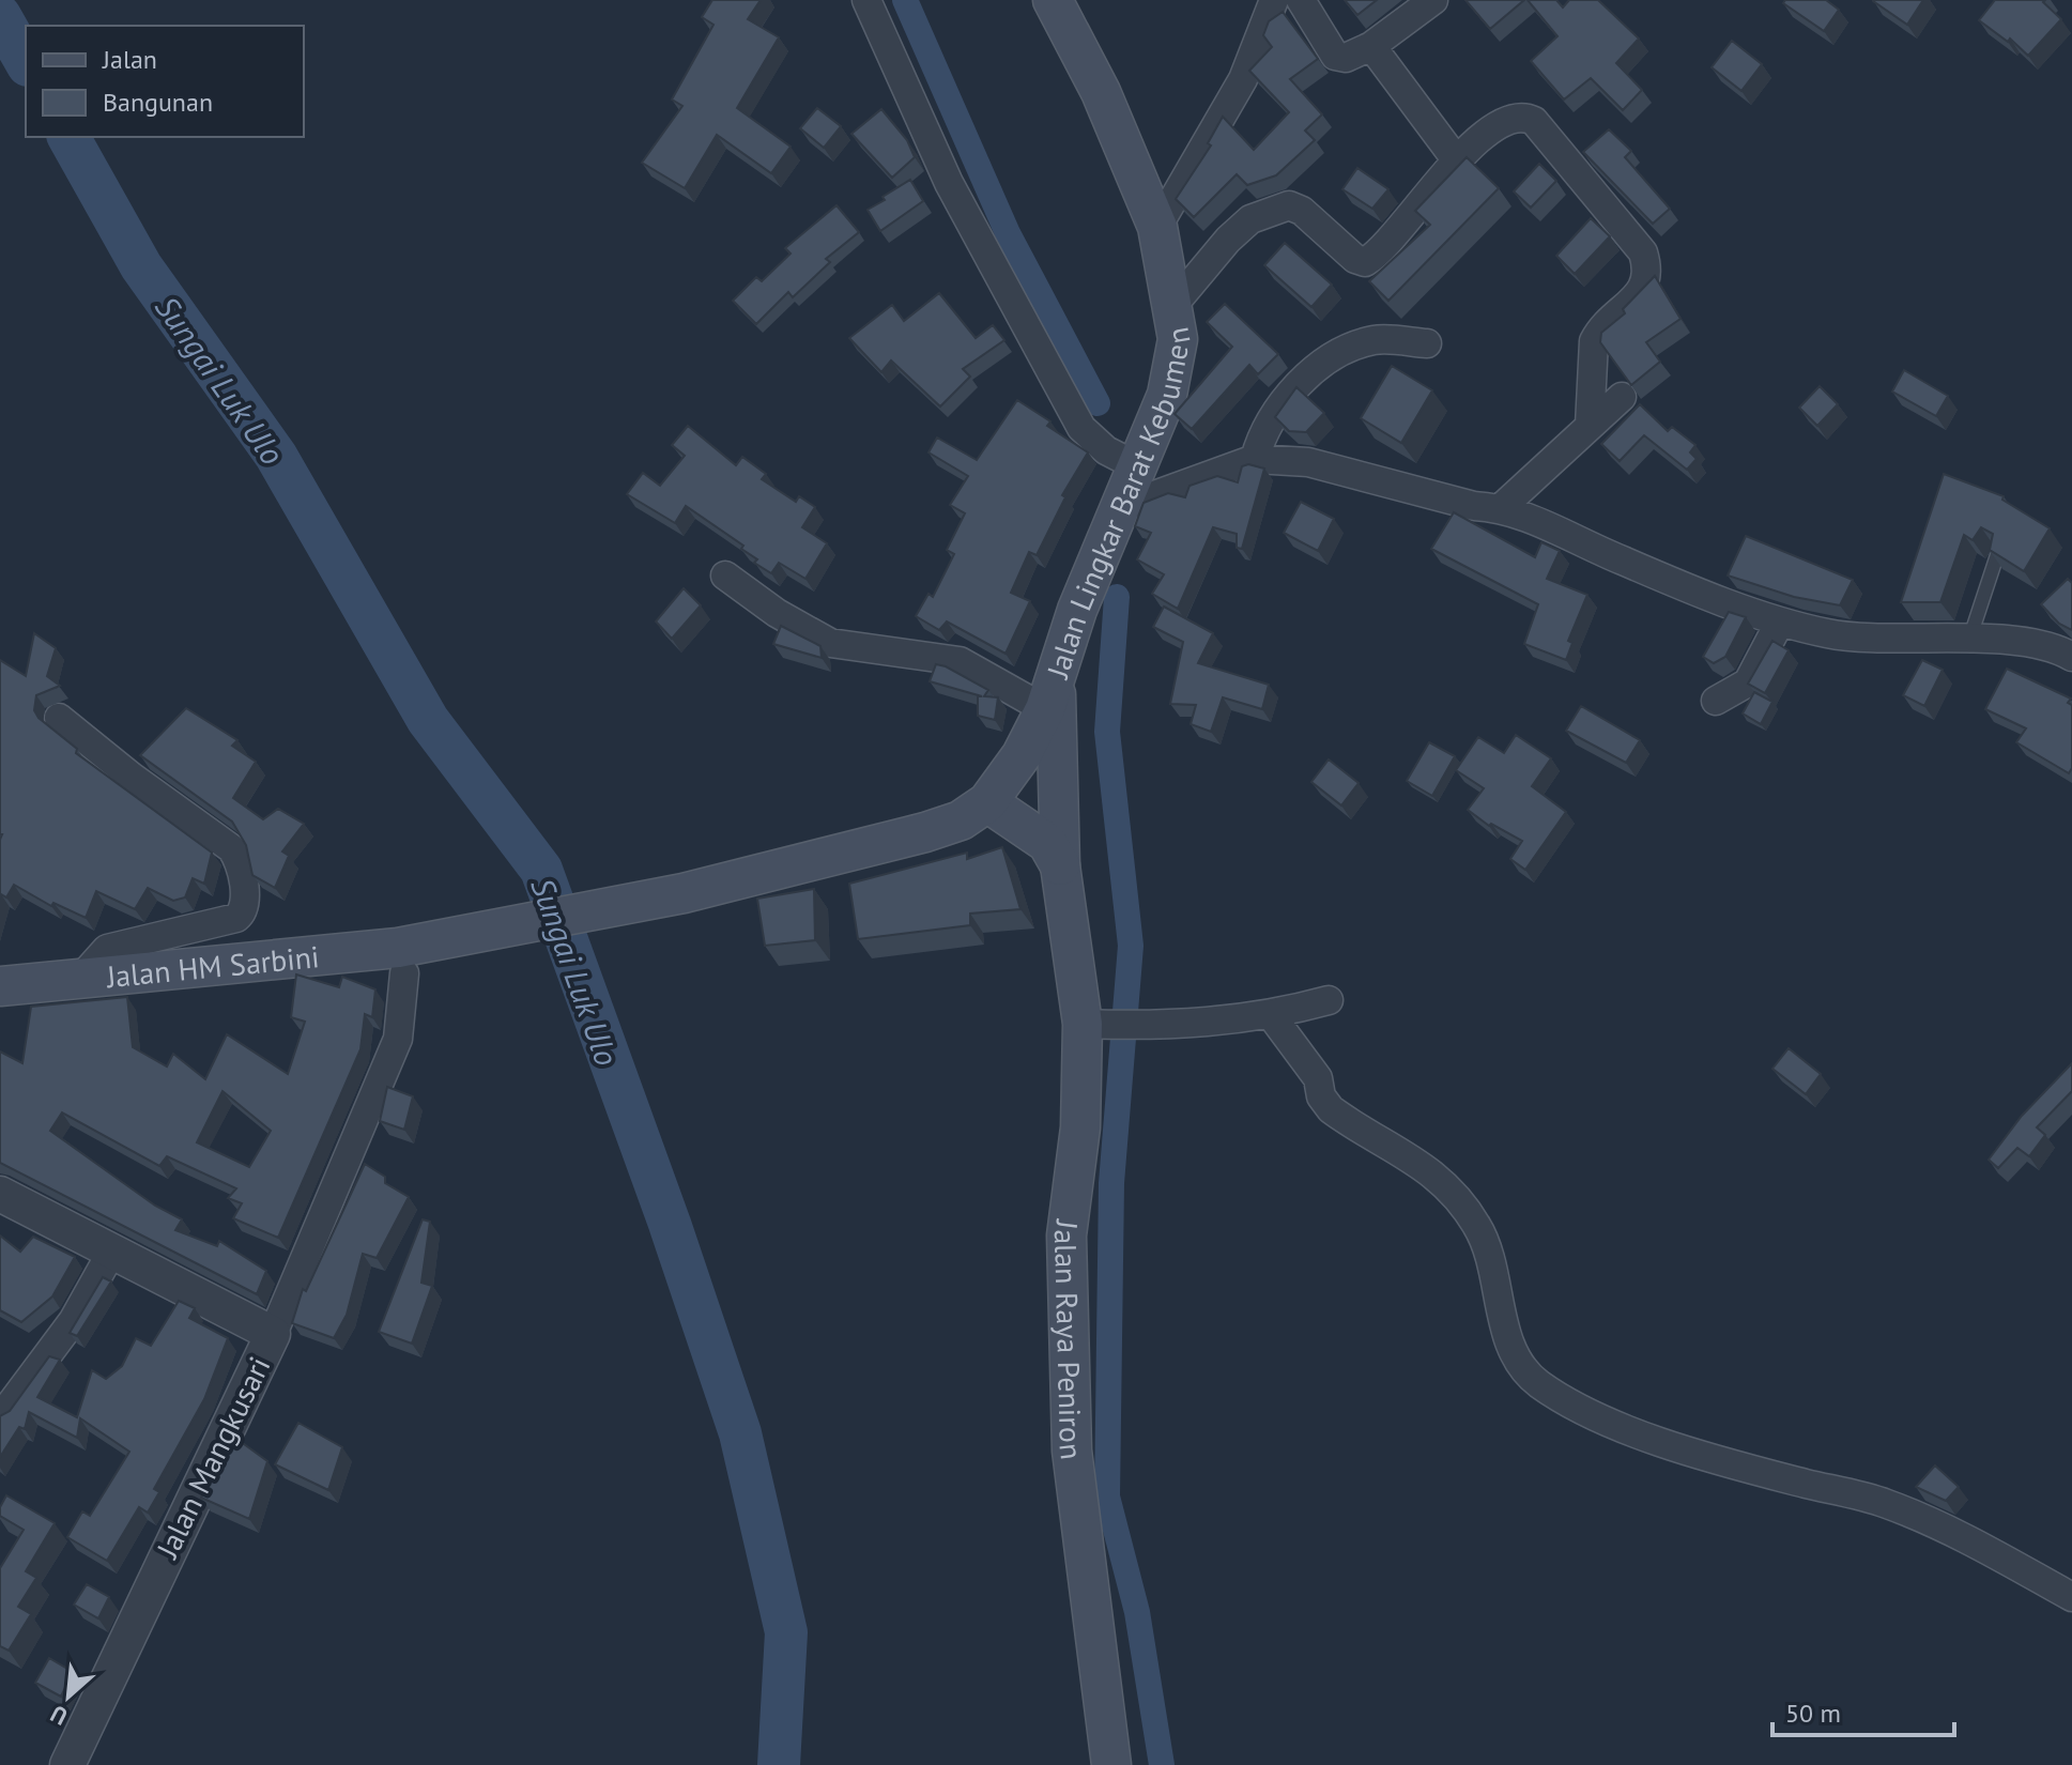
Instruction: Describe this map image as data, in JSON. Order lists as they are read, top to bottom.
{
  "streets": {
    "main road": ["Jalan Lingkar Barat Kebumen", "Jalan HM Sarbini", "Jalan Raya Peniron"],
    "street": ["Jalan Mangkusari"]
  },
  "crossings": [
    ["Jalan Lingkar Barat Kebumen", "Jalan HM Sarbini"],
    ["Jalan Lingkar Barat Kebumen", "Jalan Raya Peniron"]
  ],
  "water": ["Sungai Luk Ulo"],
  "legend": ["Jalan", "Bangunan"],
  "scale_bar": "50 m",
  "north": "bottom left"
}
